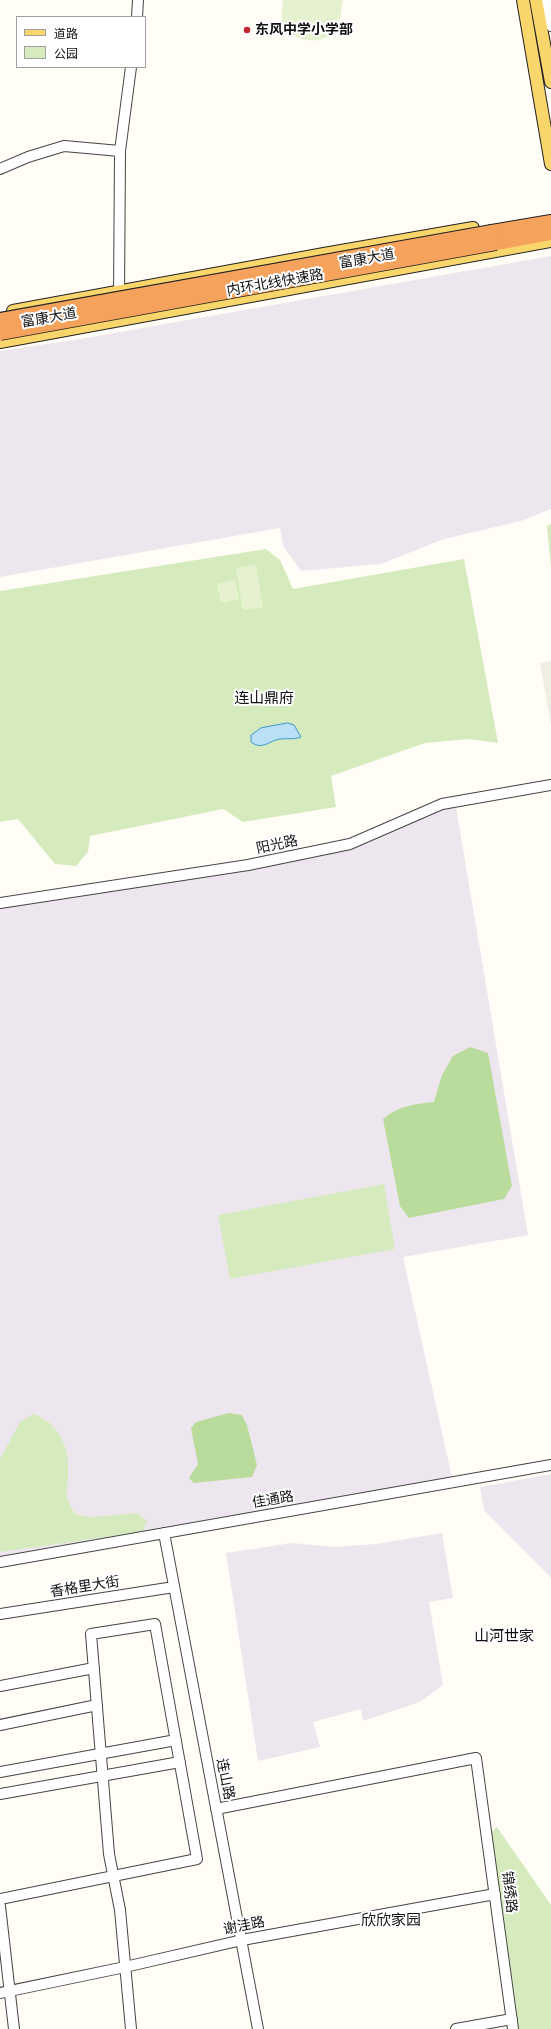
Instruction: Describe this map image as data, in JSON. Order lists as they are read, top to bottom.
{
  "streets": {
    "highway": ["内环北线快速路"],
    "main road": ["富康大道"],
    "street": [
      "阳光路",
      "佳通路",
      "香格里大街",
      "连山路",
      "锦绣路",
      "谢洼路"
    ]
  },
  "crossings": [
    ["佳通路", "连山路"],
    ["香格里大街", "连山路"],
    ["连山路", "锦绣路"],
    ["连山路", "谢洼路"],
    ["锦绣路", "谢洼路"]
  ],
  "districts": ["连山鼎府", "山河世家", "欣欣家园"],
  "places": ["东风中学小学部"],
  "legend": ["道路", "公园"]
}
